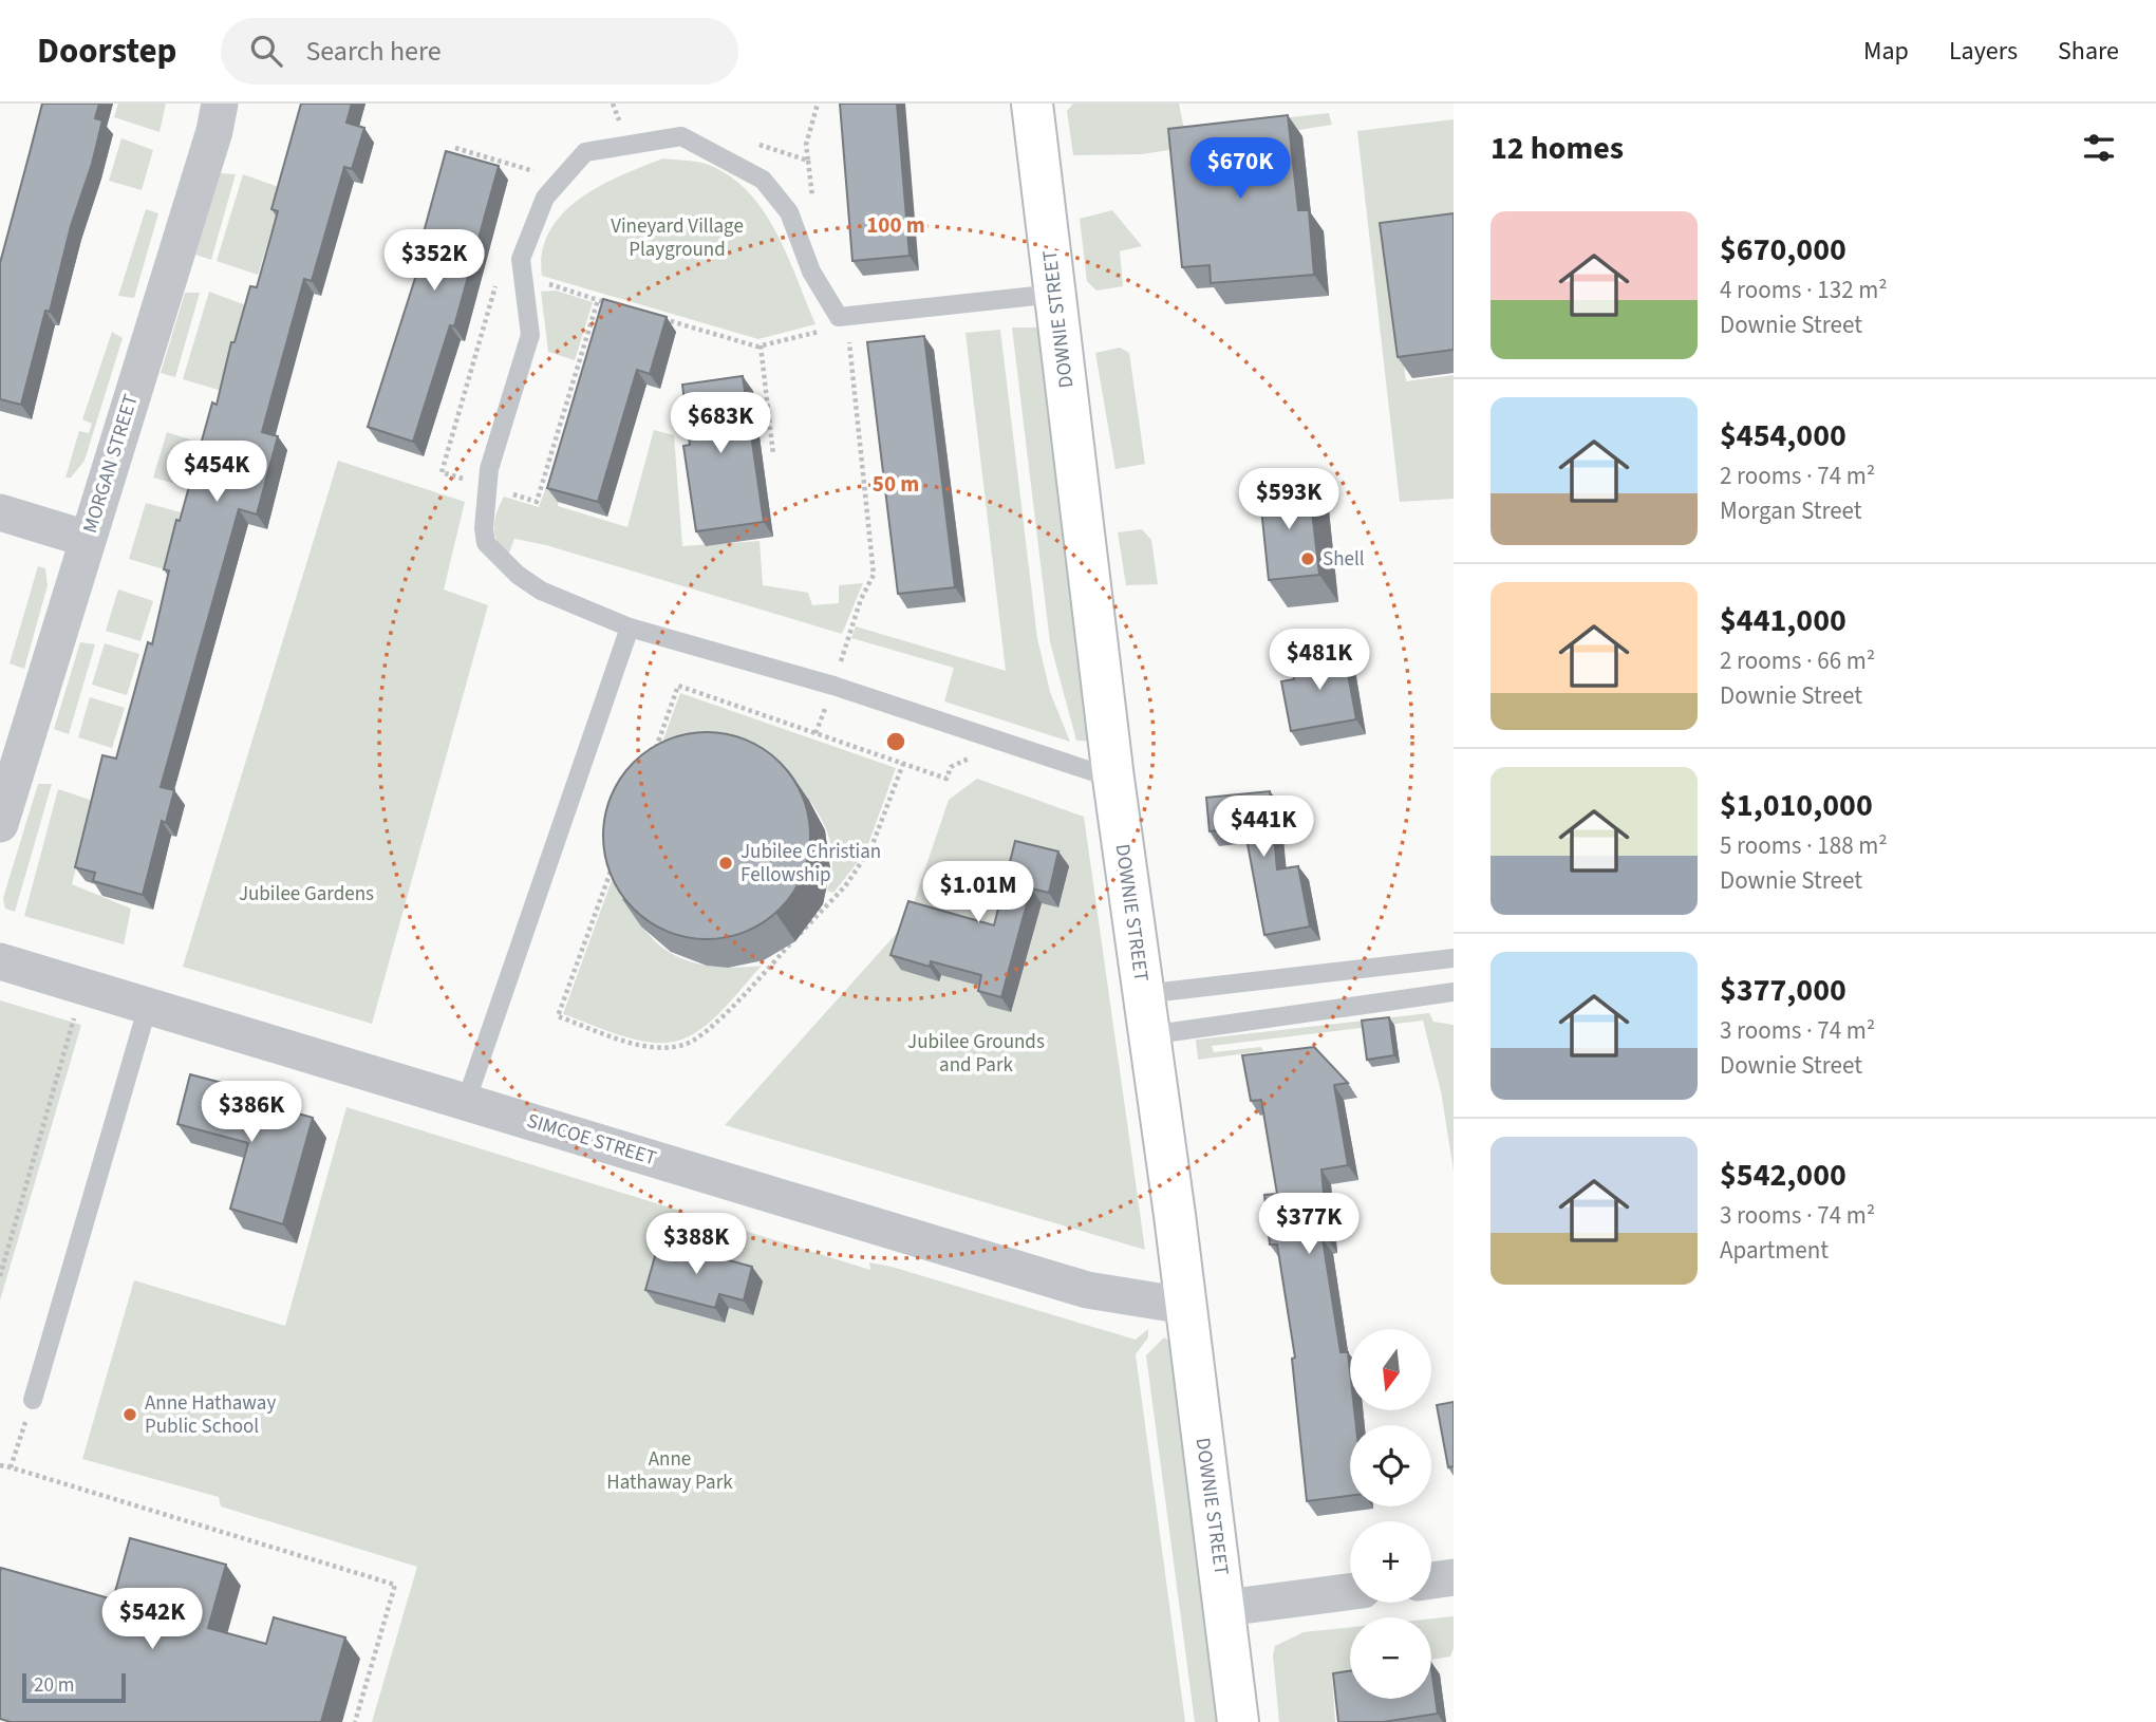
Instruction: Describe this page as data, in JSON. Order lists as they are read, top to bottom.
{
  "streets": {
    "main road": ["DOWNIE STREET"],
    "street": ["MORGAN STREET", "SIMCOE STREET"]
  },
  "crossings": [
    ["DOWNIE STREET", "SIMCOE STREET"]
  ],
  "parks": [
    "Vineyard Village Playground",
    "Jubilee Gardens",
    "Jubilee Grounds and Park",
    "Anne Hathaway Park"
  ],
  "places": ["Shell", "Jubilee Christian Fellowship", "Anne Hathaway Public School"],
  "scale_bar": "20 m",
  "north": "bottom",
  "page": {
    "header": "Doorstep",
    "search": "Search here",
    "nav": ["Map", "Layers", "Share"],
    "heading": "12 homes",
    "price": [
      "$670K",
      "$352K",
      "$683K",
      "$454K",
      "$593K",
      "$481K",
      "$441K",
      "$1.01M",
      "$386K",
      "$377K",
      "$388K",
      "$542K"
    ],
    "list": [
      {
        "name": "$670,000",
        "note": "4 rooms · 132 m² · Downie Street"
      },
      {
        "name": "$454,000",
        "note": "2 rooms · 74 m² · Morgan Street"
      },
      {
        "name": "$441,000",
        "note": "2 rooms · 66 m² · Downie Street"
      },
      {
        "name": "$1,010,000",
        "note": "5 rooms · 188 m² · Downie Street"
      },
      {
        "name": "$377,000",
        "note": "3 rooms · 74 m² · Downie Street"
      },
      {
        "name": "$542,000",
        "note": "3 rooms · 74 m² · Apartment"
      }
    ],
    "map_buttons": ["+", "−"],
    "scale": "20 m"
  },
  "rings": ["100 m", "50 m"]
}
